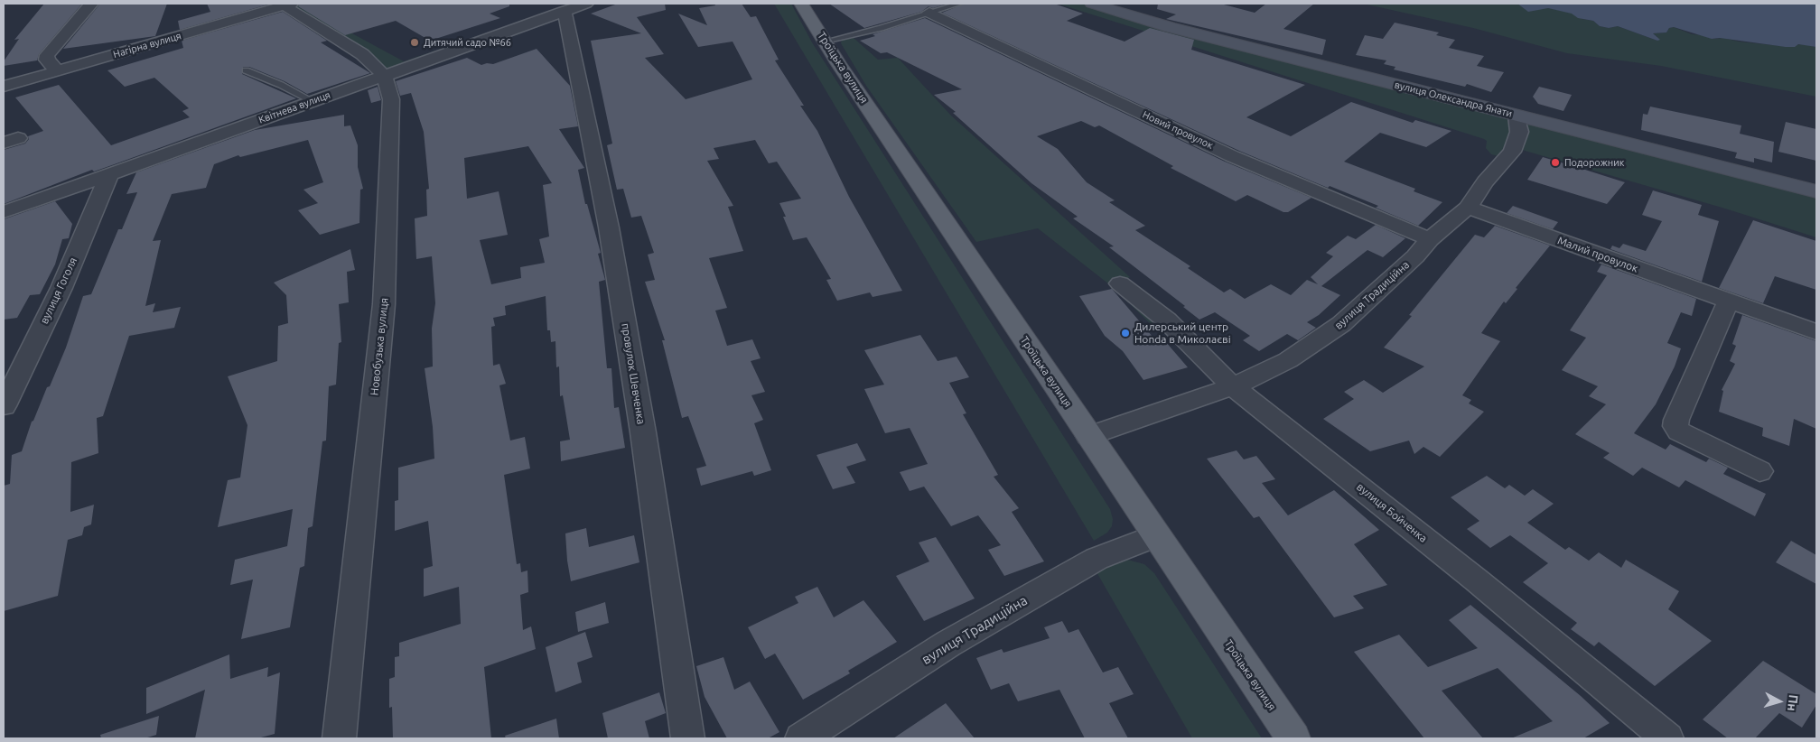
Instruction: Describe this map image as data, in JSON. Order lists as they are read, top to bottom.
{
  "streets": {
    "main road": ["Троїцька вулиця"],
    "street": [
      "Нагірна вулиця",
      "вулиця Олександра Янати",
      "Квітнева вулиця",
      "Новий провулок",
      "Малий провулок",
      "вулиця Гоголя",
      "вулиця Традиційна",
      "Новобузька вулиця",
      "провулок Шевченка",
      "вулиця Бойченка"
    ]
  },
  "crossings": [
    ["Нагірна вулиця", "Новобузька вулиця"],
    ["Троїцька вулиця", "вулиця Традиційна"],
    ["вулиця Олександра Янати", "вулиця Традиційна"],
    ["Квітнева вулиця", "вулиця Гоголя"],
    ["Квітнева вулиця", "Новобузька вулиця"],
    ["Квітнева вулиця", "провулок Шевченка"],
    ["Новий провулок", "вулиця Традиційна"],
    ["Малий провулок", "вулиця Традиційна"],
    ["вулиця Традиційна", "вулиця Бойченка"]
  ],
  "places": ["Дитячий садо №66", "Подорожник", "Дилерський центр Honda в Миколаєві"],
  "north": "right"
}
